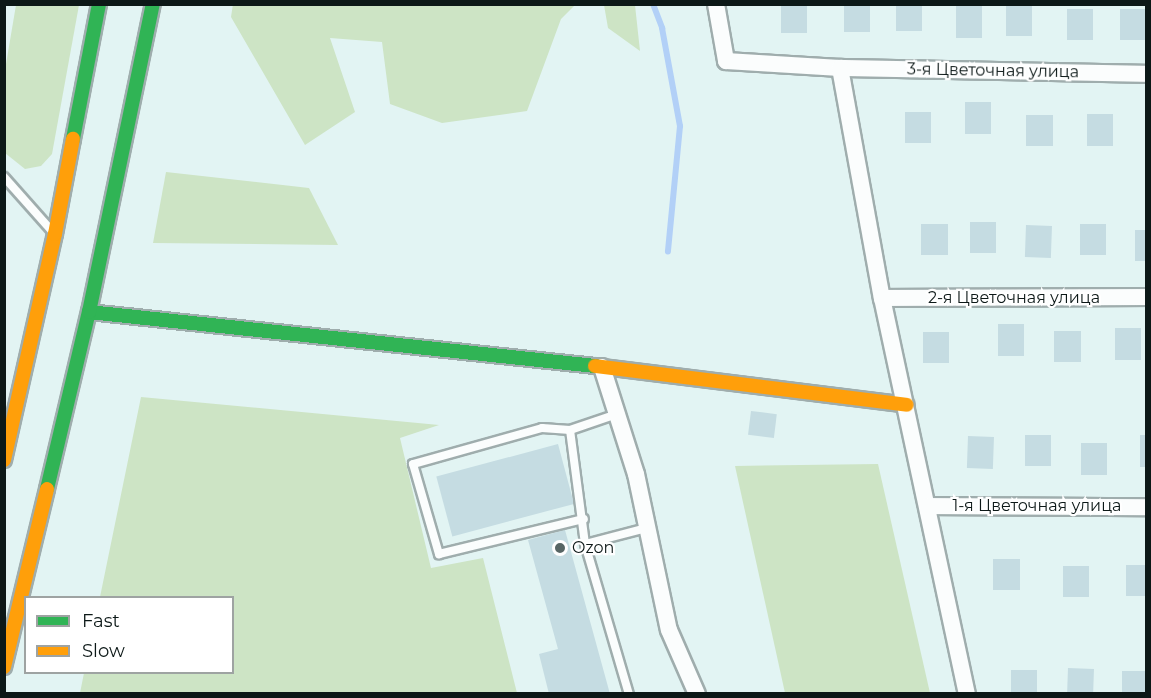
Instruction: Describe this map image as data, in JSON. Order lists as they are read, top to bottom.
{
  "streets": {
    "street": ["3-я Цветочная улица", "2-я Цветочная улица", "1-я Цветочная улица"]
  },
  "places": ["Ozon"],
  "legend": ["Fast", "Slow"]
}
